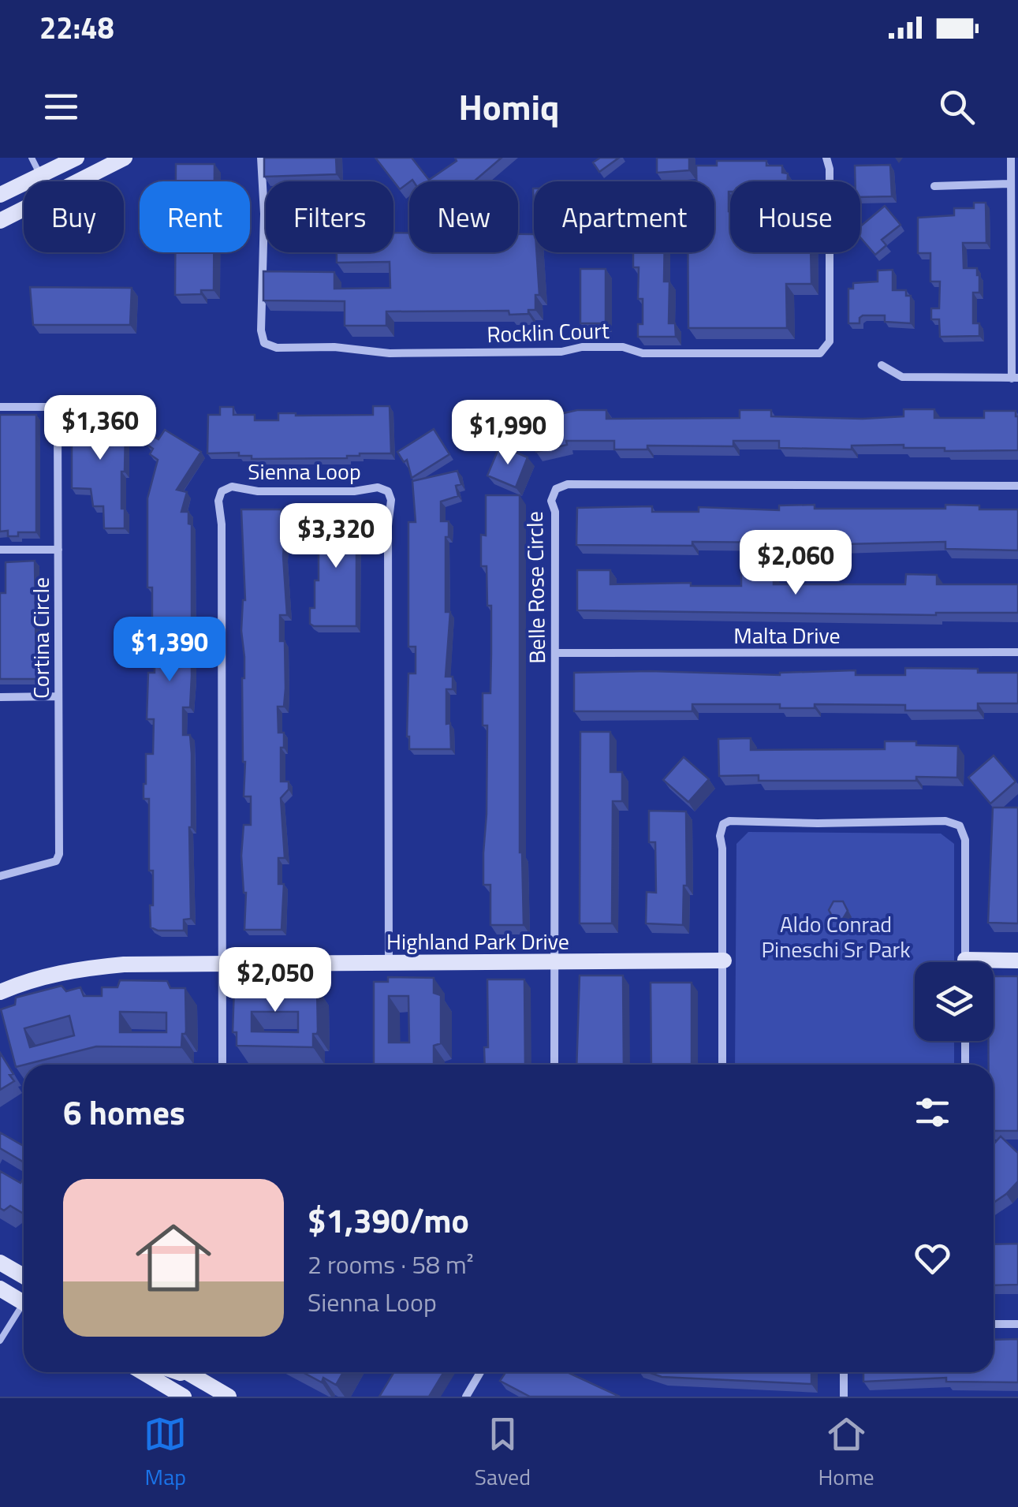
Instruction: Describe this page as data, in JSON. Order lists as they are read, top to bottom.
{
  "streets": {
    "street": [
      "Rocklin Court",
      "Sienna Loop",
      "Belle Rose Circle",
      "Malta Drive",
      "Cortina Circle",
      "Highland Park Drive"
    ]
  },
  "crossings": [
    ["Sienna Loop", "Highland Park Drive"],
    ["Belle Rose Circle", "Malta Drive"],
    ["Belle Rose Circle", "Highland Park Drive"]
  ],
  "parks": ["Aldo Conrad Pineschi Sr Park"],
  "page": {
    "status": "22:48",
    "header": "Homiq",
    "chip": [
      "Buy",
      "Rent",
      "Filters",
      "New",
      "Apartment",
      "House"
    ],
    "price": [
      "$1,360",
      "$1,990",
      "$3,320",
      "$2,060",
      "$1,390",
      "$2,050"
    ],
    "heading": "6 homes",
    "list": [
      {
        "name": "$1,390/mo",
        "note": "2 rooms · 58 m² · Sienna Loop"
      }
    ],
    "tabs": ["Map", "Saved", "Home"]
  }
}
